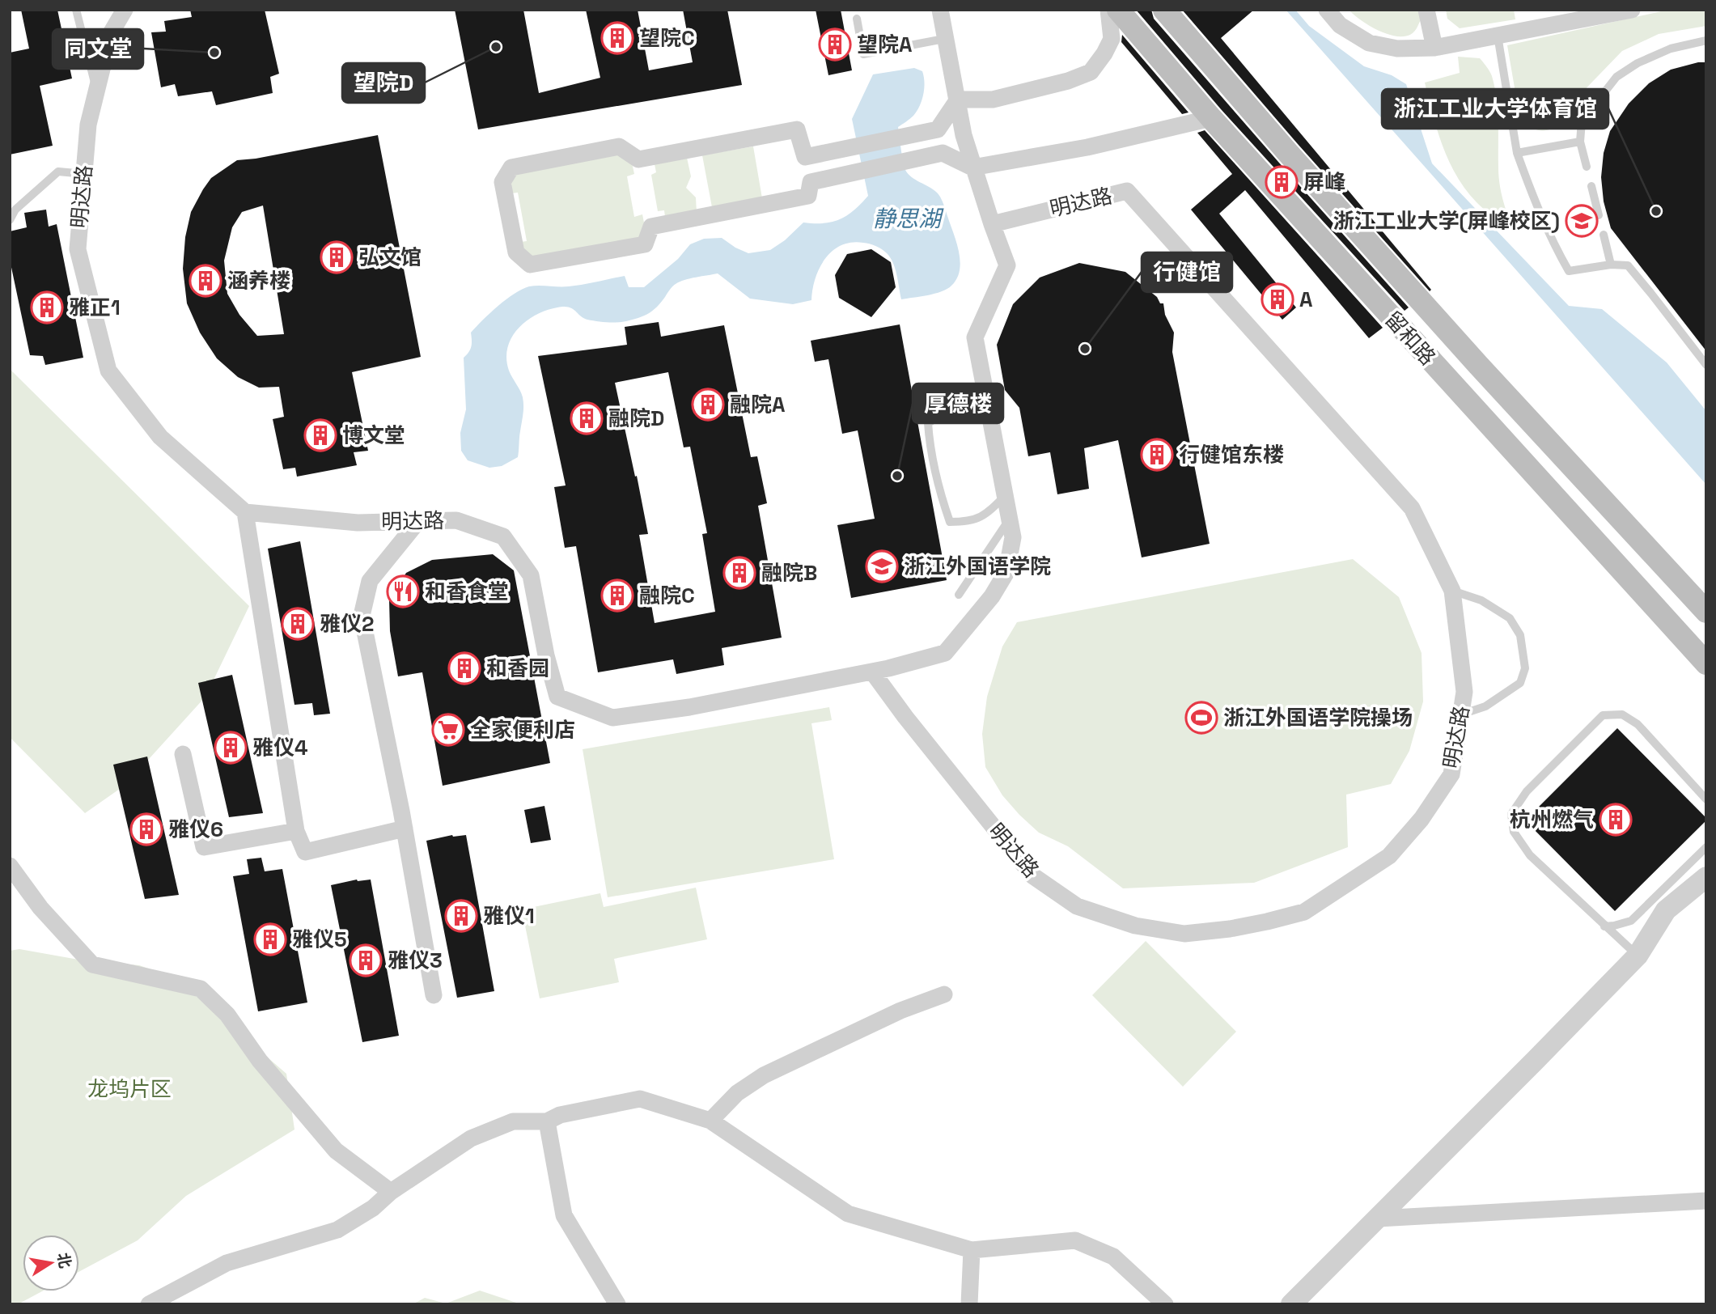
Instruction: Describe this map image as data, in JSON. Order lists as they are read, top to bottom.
{
  "streets": {
    "main road": ["留和路"],
    "street": ["明达路"]
  },
  "water": ["静思湖"],
  "parks": ["龙坞片区"],
  "places": {
    "building": [
      "望院C",
      "望院A",
      "屏峰",
      "弘文馆",
      "涵养楼",
      "A",
      "雅正1",
      "融院A",
      "融院D",
      "博文堂",
      "行健馆东楼",
      "融院B",
      "融院C",
      "雅仪2",
      "和香园",
      "雅仪4",
      "杭州燃气",
      "雅仪6",
      "雅仪1",
      "雅仪5",
      "雅仪3"
    ],
    "other": [
      "望院D",
      "同文堂",
      "浙江工业大学体育馆",
      "行健馆",
      "厚德楼"
    ],
    "school or university": ["浙江工业大学(屏峰校区)", "浙江外国语学院"],
    "restaurant": ["和香食堂"],
    "sports": ["浙江外国语学院操场"],
    "supermarket": ["全家便利店"]
  },
  "north": "right"
}
